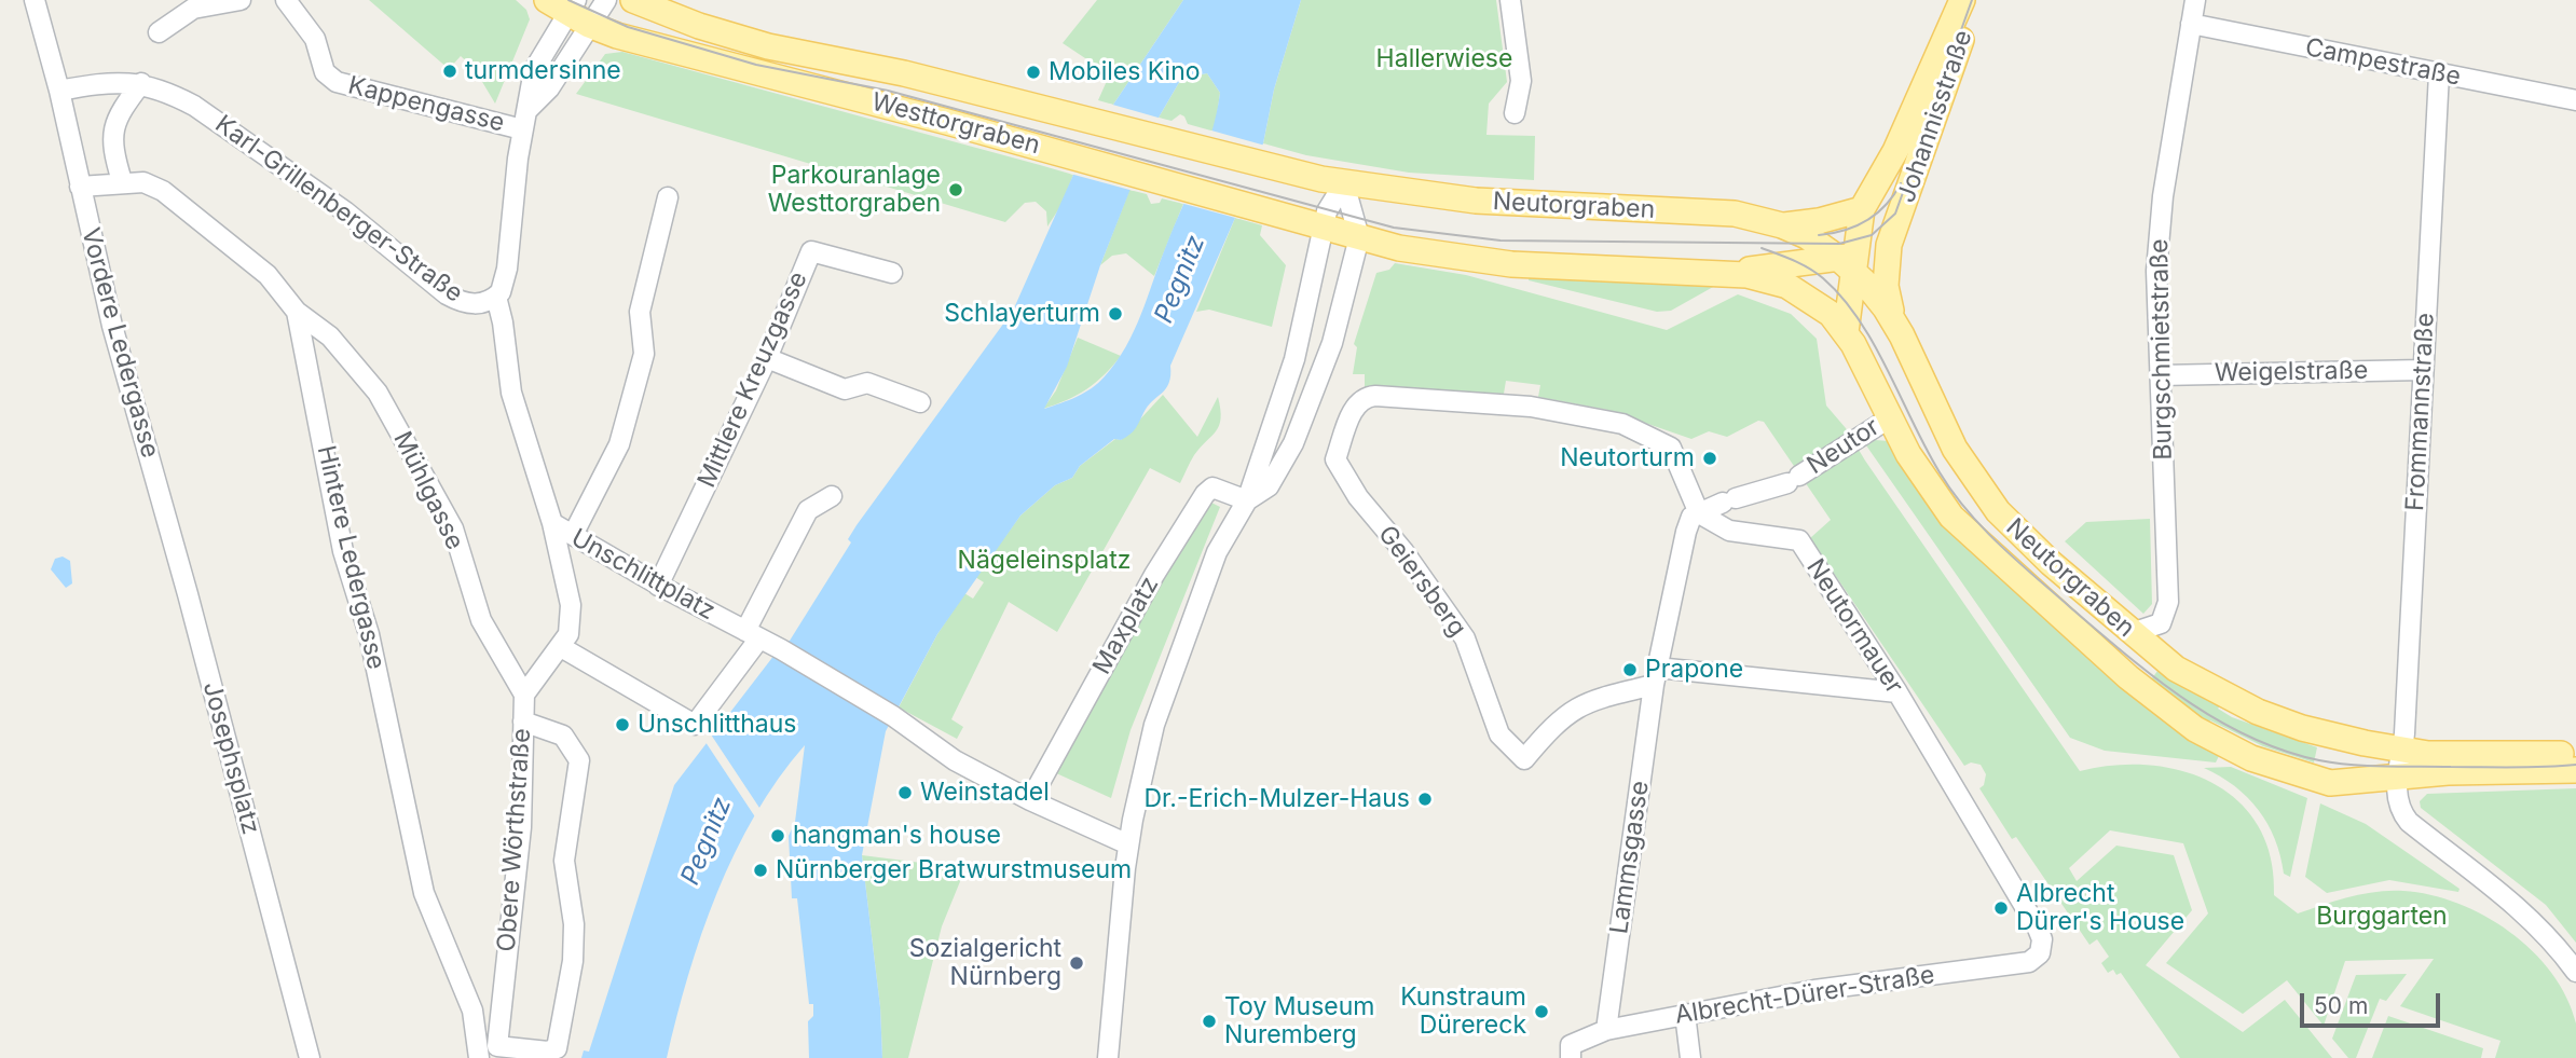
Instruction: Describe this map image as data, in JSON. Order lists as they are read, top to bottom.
{
  "streets": {
    "main road": ["Johannisstraße", "Westtorgraben", "Neutorgraben"],
    "street": [
      "Campestraße",
      "Kappengasse",
      "Karl-Grillenberger-Straße",
      "Vordere Ledergasse",
      "Burgschmietstraße",
      "Weigelstraße",
      "Mittlere Kreuzgasse",
      "Frommannstraße",
      "Neutor",
      "Mühlgasse",
      "Hintere Ledergasse",
      "Unschlittplatz",
      "Geiersberg",
      "Maxplatz",
      "Neutormauer",
      "Josephsplatz",
      "Obere Wörthstraße",
      "Lammsgasse",
      "Albrecht-Dürer-Straße"
    ]
  },
  "crossings": [
    ["Campestraße", "Burgschmietstraße"],
    ["Campestraße", "Frommannstraße"],
    ["Johannisstraße", "Neutorgraben"],
    ["Westtorgraben", "Neutorgraben"],
    ["Neutorgraben", "Burgschmietstraße"],
    ["Neutorgraben", "Frommannstraße"],
    ["Neutorgraben", "Neutor"],
    ["Karl-Grillenberger-Straße", "Vordere Ledergasse"],
    ["Vordere Ledergasse", "Hintere Ledergasse"],
    ["Vordere Ledergasse", "Josephsplatz"],
    ["Burgschmietstraße", "Weigelstraße"],
    ["Weigelstraße", "Frommannstraße"],
    ["Mittlere Kreuzgasse", "Unschlittplatz"],
    ["Neutor", "Geiersberg"],
    ["Neutor", "Neutormauer"],
    ["Neutor", "Lammsgasse"],
    ["Mühlgasse", "Hintere Ledergasse"],
    ["Mühlgasse", "Obere Wörthstraße"],
    ["Unschlittplatz", "Maxplatz"],
    ["Unschlittplatz", "Obere Wörthstraße"],
    ["Geiersberg", "Neutormauer"],
    ["Geiersberg", "Lammsgasse"],
    ["Neutormauer", "Lammsgasse"],
    ["Neutormauer", "Albrecht-Dürer-Straße"],
    ["Lammsgasse", "Albrecht-Dürer-Straße"]
  ],
  "water": ["Pegnitz"],
  "parks": ["Hallerwiese", "Nägeleinsplatz", "Burggarten"],
  "places": [
    "turmdersinne",
    "Mobiles Kino",
    "Parkouranlage Westtorgraben",
    "Schlayerturm",
    "Neutorturm",
    "Prapone",
    "Unschlitthaus",
    "Weinstadel",
    "Dr.-Erich-Mulzer-Haus",
    "hangman's house",
    "Nürnberger Bratwurstmuseum",
    "Albrecht Dürer's House",
    "Sozialgericht Nürnberg",
    "Kunstraum Dürereck",
    "Toy Museum Nuremberg"
  ],
  "scale_bar": "50 m"
}
